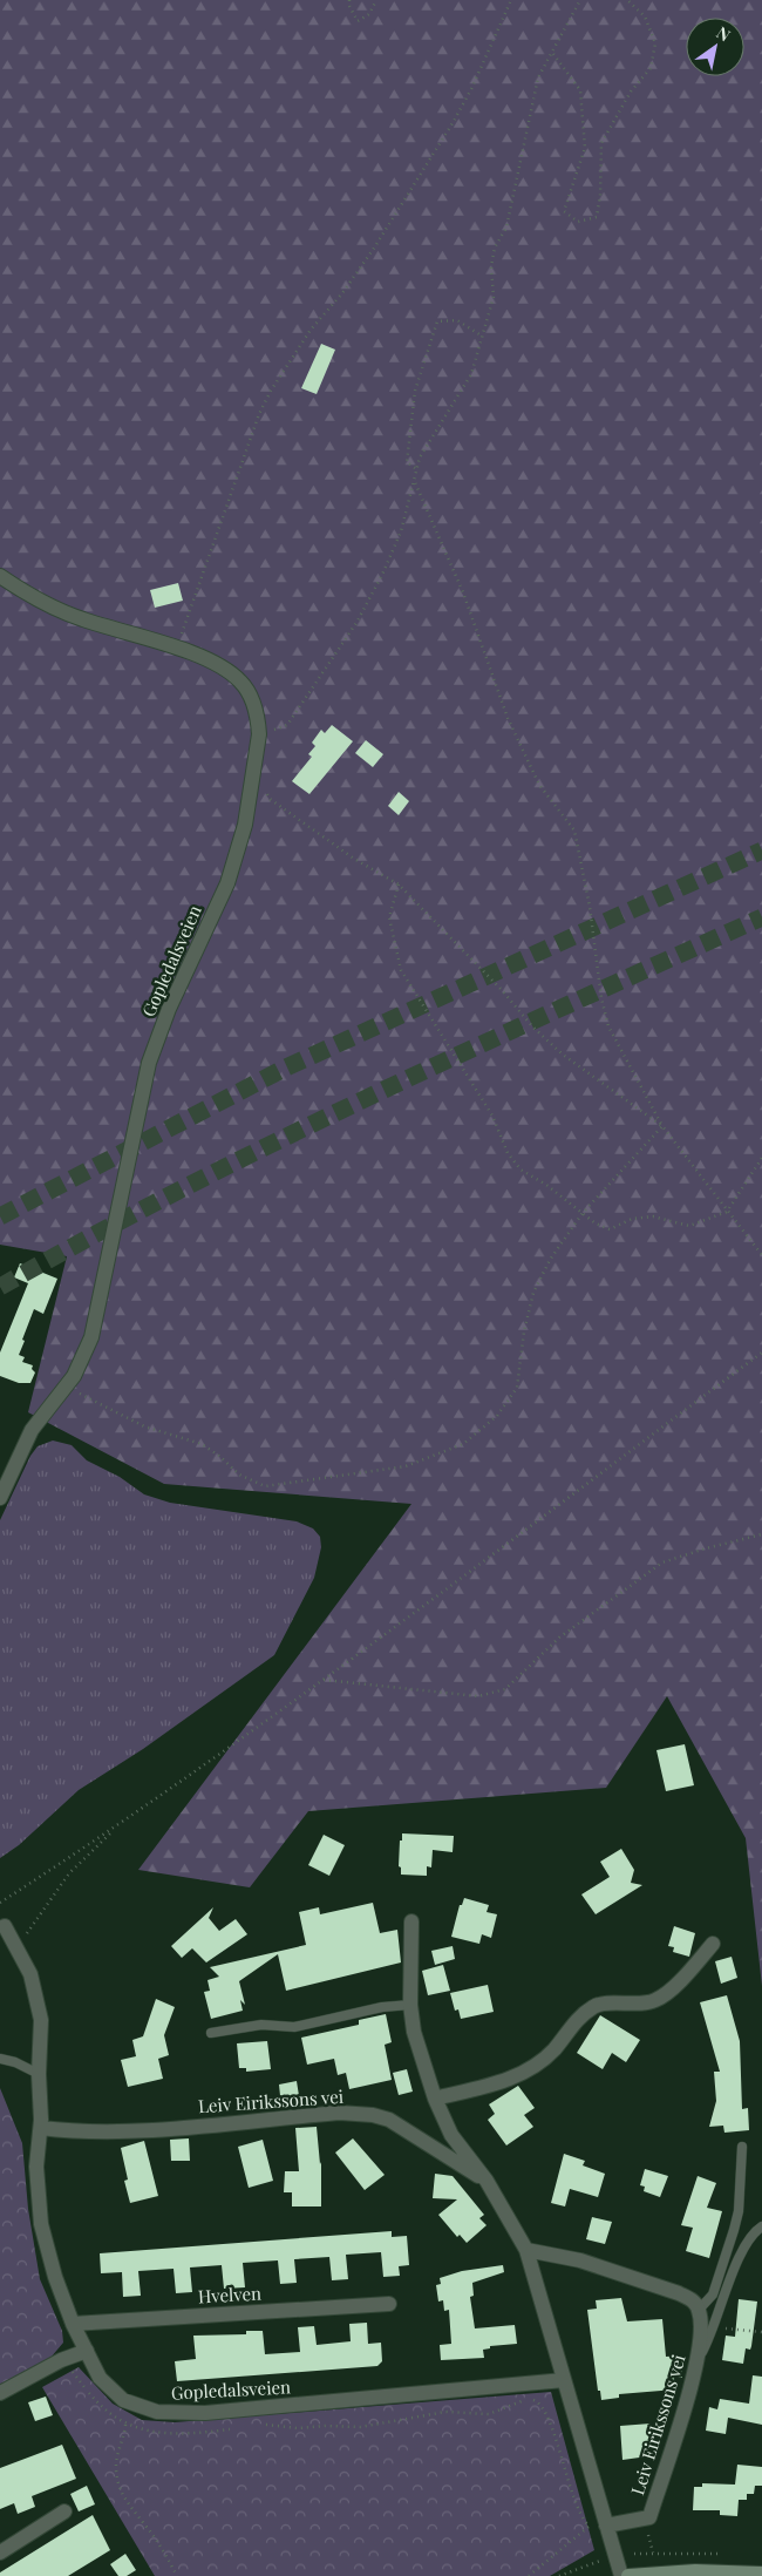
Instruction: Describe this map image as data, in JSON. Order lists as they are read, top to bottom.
{
  "streets": {
    "street": ["Gopledalsveien", "Leiv Eirikssons vei", "Hvelven"]
  },
  "crossings": [
    ["Gopledalsveien", "Leiv Eirikssons vei"],
    ["Gopledalsveien", "Hvelven"]
  ],
  "north": "top right"
}
